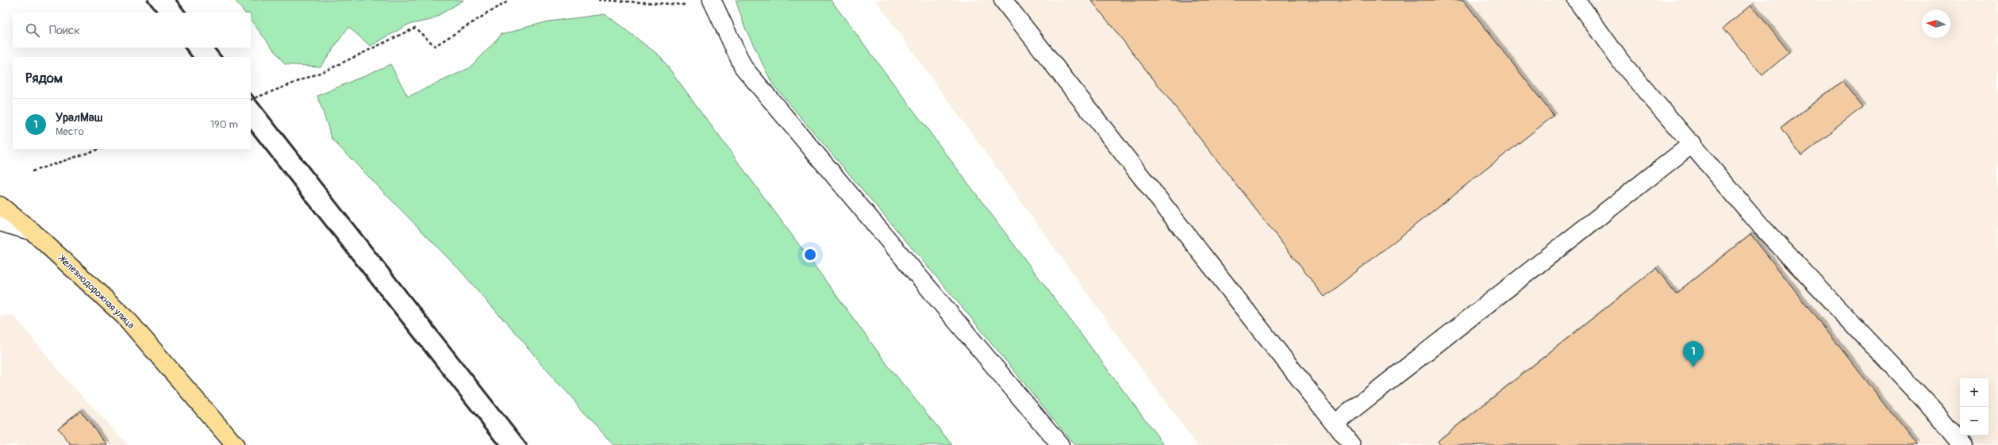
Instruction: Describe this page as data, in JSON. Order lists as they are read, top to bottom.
{
  "streets": {
    "main road": ["Железнодорожная улица"]
  },
  "north": "left",
  "page": {
    "search": "Поиск",
    "heading": "Рядом",
    "list": [
      {
        "mark": "1",
        "name": "УралМаш",
        "note": "Место",
        "value": "190 m"
      }
    ],
    "pins": "1",
    "map_buttons": ["+", "−"]
  }
}
